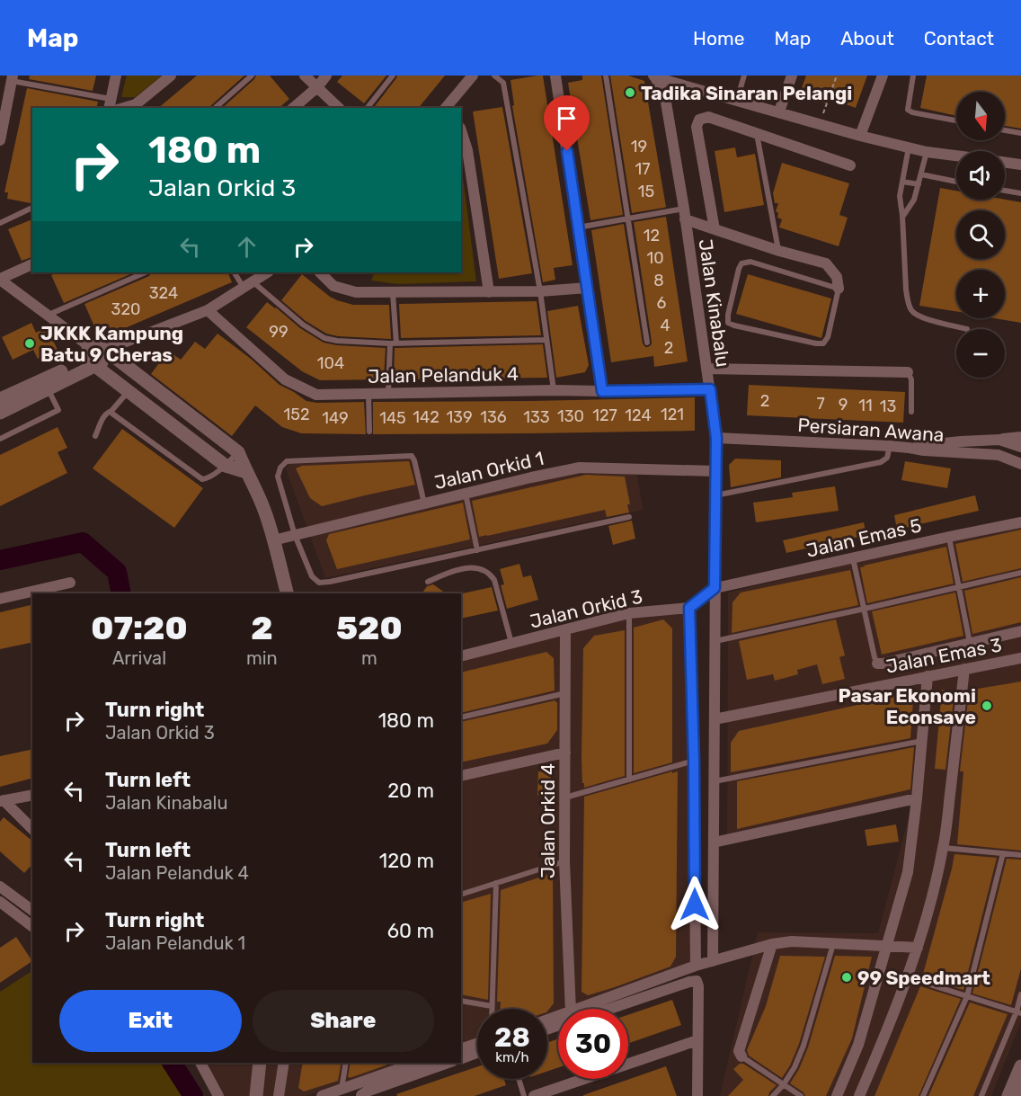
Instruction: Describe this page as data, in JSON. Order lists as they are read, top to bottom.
{
  "streets": {
    "street": [
      "Jalan Kinabalu",
      "Jalan Pelanduk 4",
      "Persiaran Awana",
      "Jalan Orkid 1",
      "Jalan Emas 5",
      "Jalan Orkid 3",
      "Jalan Emas 3",
      "Jalan Orkid 4"
    ]
  },
  "crossings": [
    ["Jalan Kinabalu", "Jalan Pelanduk 4"],
    ["Jalan Kinabalu", "Persiaran Awana"],
    ["Jalan Kinabalu", "Jalan Orkid 1"],
    ["Jalan Kinabalu", "Jalan Emas 5"],
    ["Jalan Kinabalu", "Jalan Emas 3"],
    ["Jalan Orkid 3", "Jalan Orkid 4"]
  ],
  "places": [
    "Tadika Sinaran Pelangi",
    "JKKK Kampung Batu 9 Cheras",
    "Pasar Ekonomi Econsave",
    "99 Speedmart"
  ],
  "house_numbers": [
    "19",
    "17",
    "15",
    "12",
    "10",
    "8",
    "324",
    "6",
    "320",
    "4",
    "99",
    "2",
    "104",
    "2",
    "7",
    "9",
    "11",
    "13",
    "152",
    "121",
    "127",
    "124",
    "130",
    "142",
    "139",
    "136",
    "133",
    "149",
    "145"
  ],
  "north": "bottom",
  "page": {
    "header": "Map",
    "nav": [
      "Home",
      "Map",
      "About",
      "Contact"
    ],
    "map_buttons": ["+", "−"],
    "turn": ["180 m", "Jalan Orkid 3"],
    "eta": [
      "07:20",
      "Arrival",
      "2",
      "min",
      "520",
      "m"
    ],
    "list": [
      {
        "name": "Turn right",
        "note": "Jalan Orkid 3",
        "value": "180 m"
      },
      {
        "name": "Turn left",
        "note": "Jalan Kinabalu",
        "value": "20 m"
      },
      {
        "name": "Turn left",
        "note": "Jalan Pelanduk 4",
        "value": "120 m"
      },
      {
        "name": "Turn right",
        "note": "Jalan Pelanduk 1",
        "value": "60 m"
      }
    ],
    "buttons": ["Exit", "Share"],
    "speed": "28 km/h",
    "limit": "30"
  }
}
